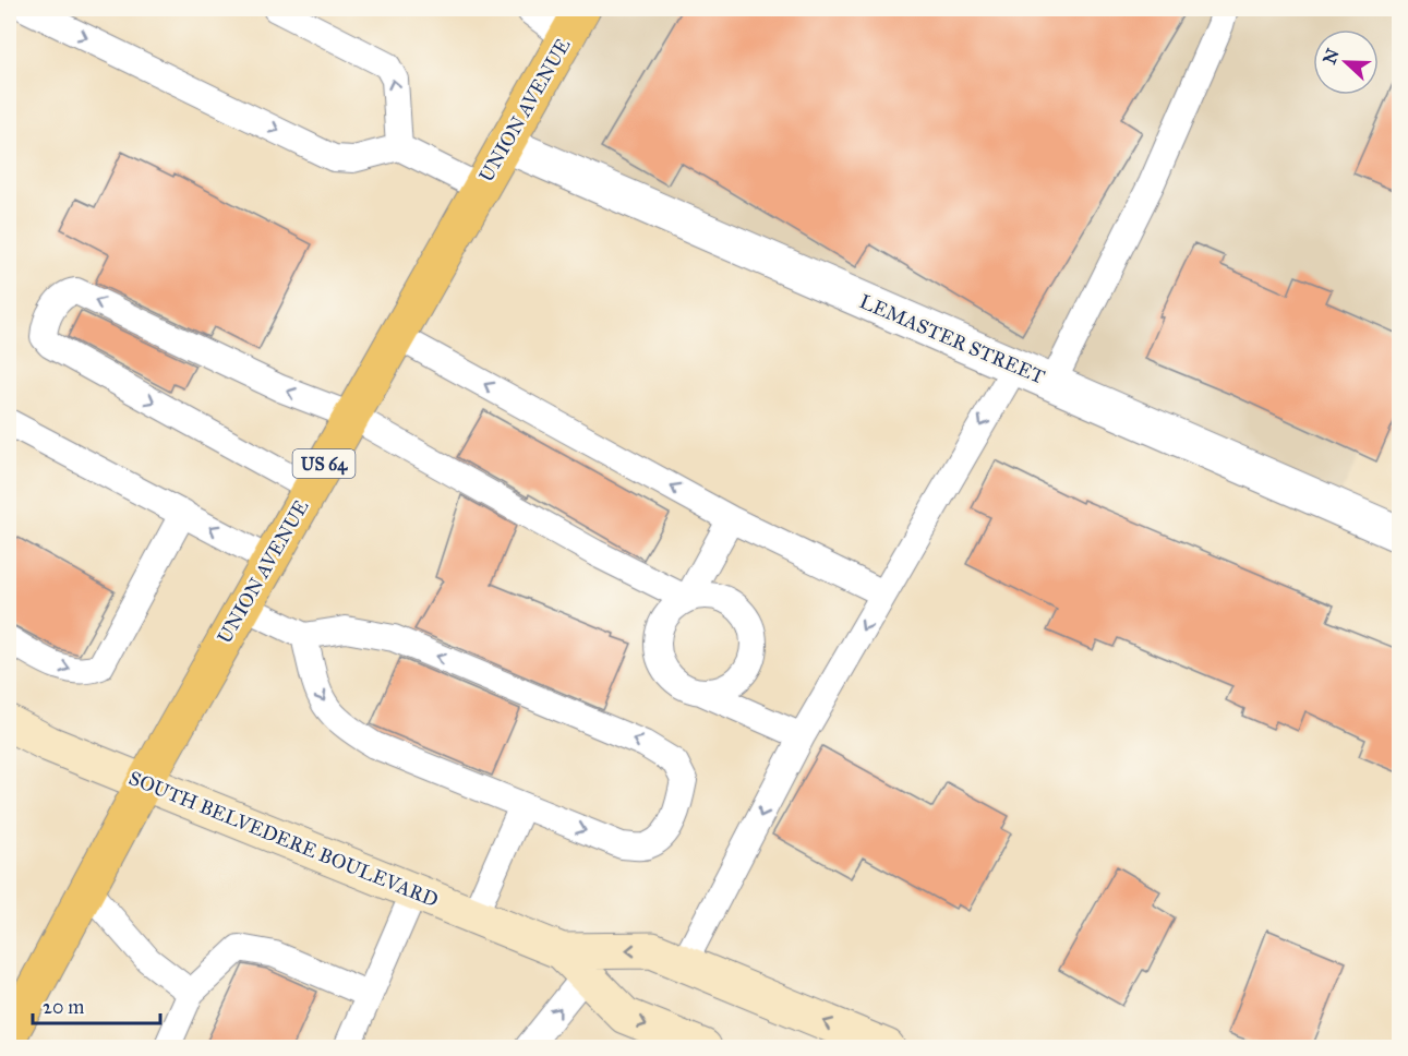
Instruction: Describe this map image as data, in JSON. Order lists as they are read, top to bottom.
{
  "streets": {
    "main road": ["UNION AVENUE", "US 64"],
    "street": ["LEMASTER STREET", "SOUTH BELVEDERE BOULEVARD"]
  },
  "crossings": [
    ["UNION AVENUE", "LEMASTER STREET"],
    ["UNION AVENUE", "SOUTH BELVEDERE BOULEVARD"]
  ],
  "scale_bar": "20 m",
  "north": "left"
}
